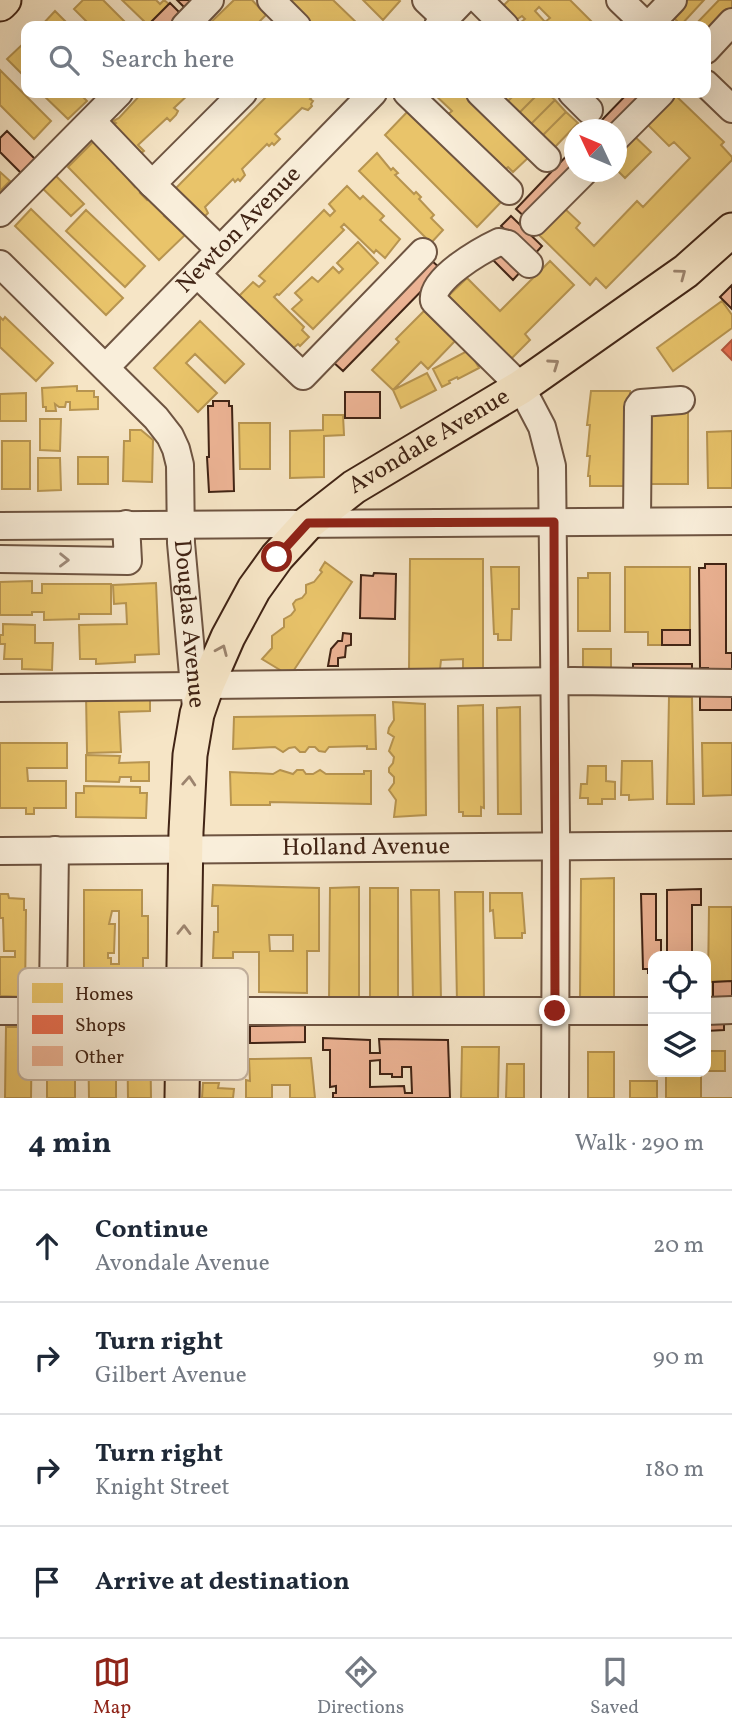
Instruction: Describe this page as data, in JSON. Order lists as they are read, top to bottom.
{
  "streets": {
    "main road": ["Avondale Avenue", "Douglas Avenue"],
    "street": ["Newton Avenue", "Holland Avenue"]
  },
  "crossings": [
    ["Newton Avenue", "Douglas Avenue"],
    ["Avondale Avenue", "Douglas Avenue"],
    ["Douglas Avenue", "Holland Avenue"]
  ],
  "one_way": ["Avondale Avenue"],
  "legend": ["Homes", "Shops", "Other"],
  "north": "top left",
  "page": {
    "search": "Search here",
    "heading": ["4 min", "Walk · 290 m"],
    "list": [
      ["Continue", "Avondale Avenue", "20 m"],
      ["Turn right", "Gilbert Avenue", "90 m"],
      ["Turn right", "Knight Street", "180 m"],
      "Arrive at destination"
    ],
    "nav": ["Map", "Directions", "Saved"]
  }
}
